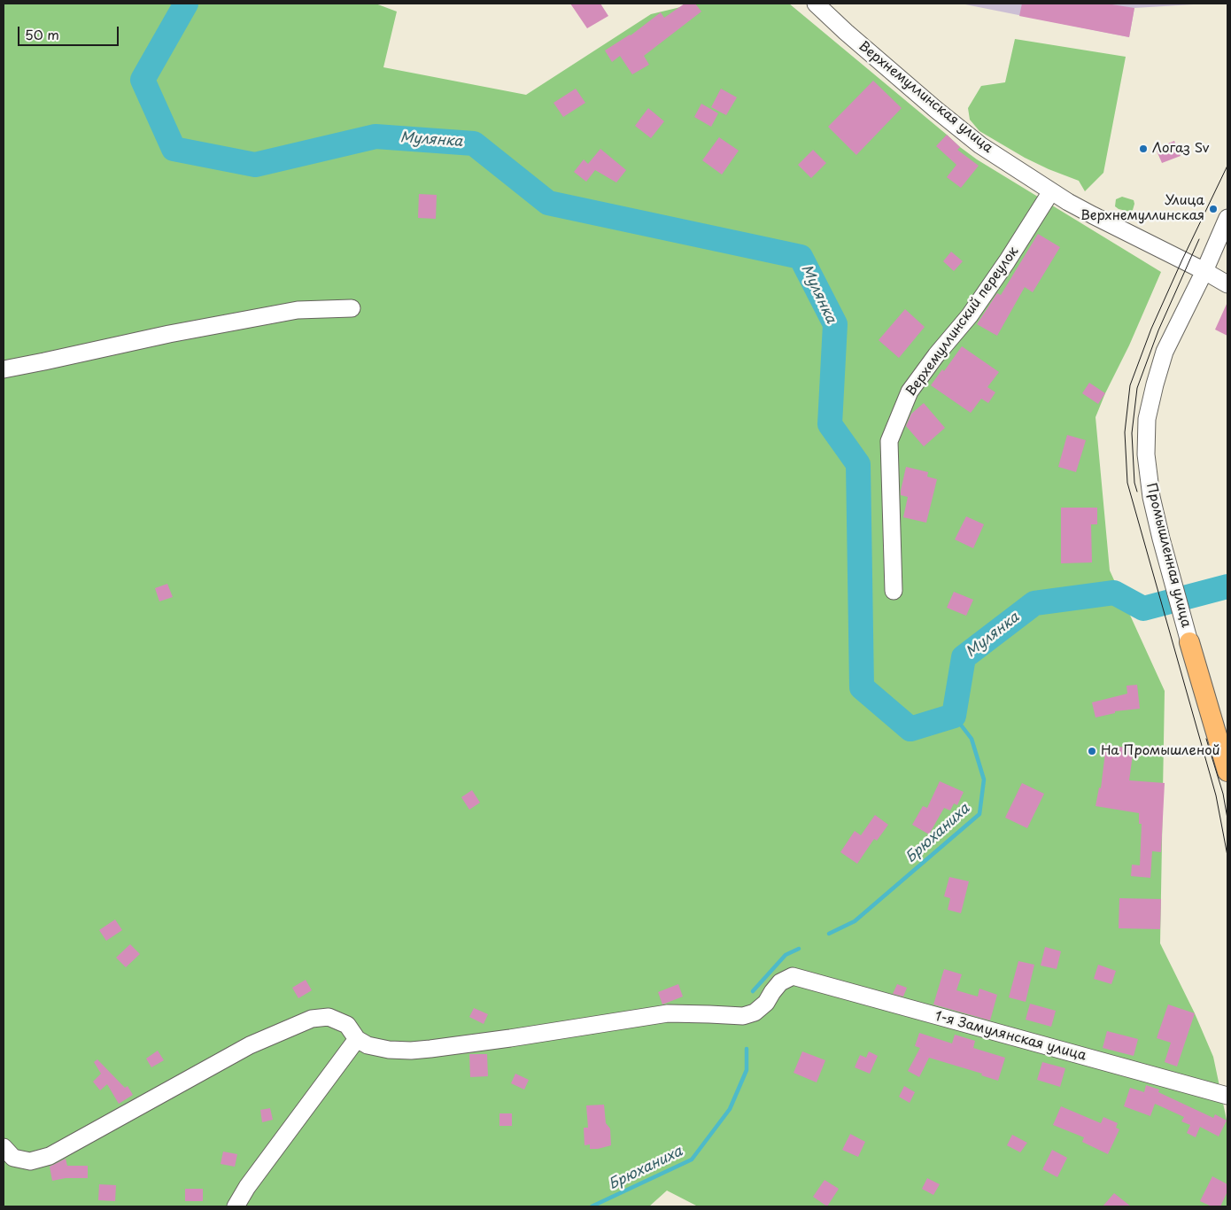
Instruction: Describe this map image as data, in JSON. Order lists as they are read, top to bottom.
{
  "streets": {
    "main road": ["Промышленная улица"],
    "street": ["Верхнемуллинская улица", "Верхемуллинский переулок", "1-я Замулянская улица"]
  },
  "crossings": [
    ["Верхнемуллинская улица", "Верхемуллинский переулок"],
    ["Верхнемуллинская улица", "Промышленная улица"]
  ],
  "water": ["Мулянка", "Брюханиха"],
  "places": ["Логаз Sv", "Улица Верхнемуллинская", "На Промышленой"],
  "scale_bar": "50 m"
}
